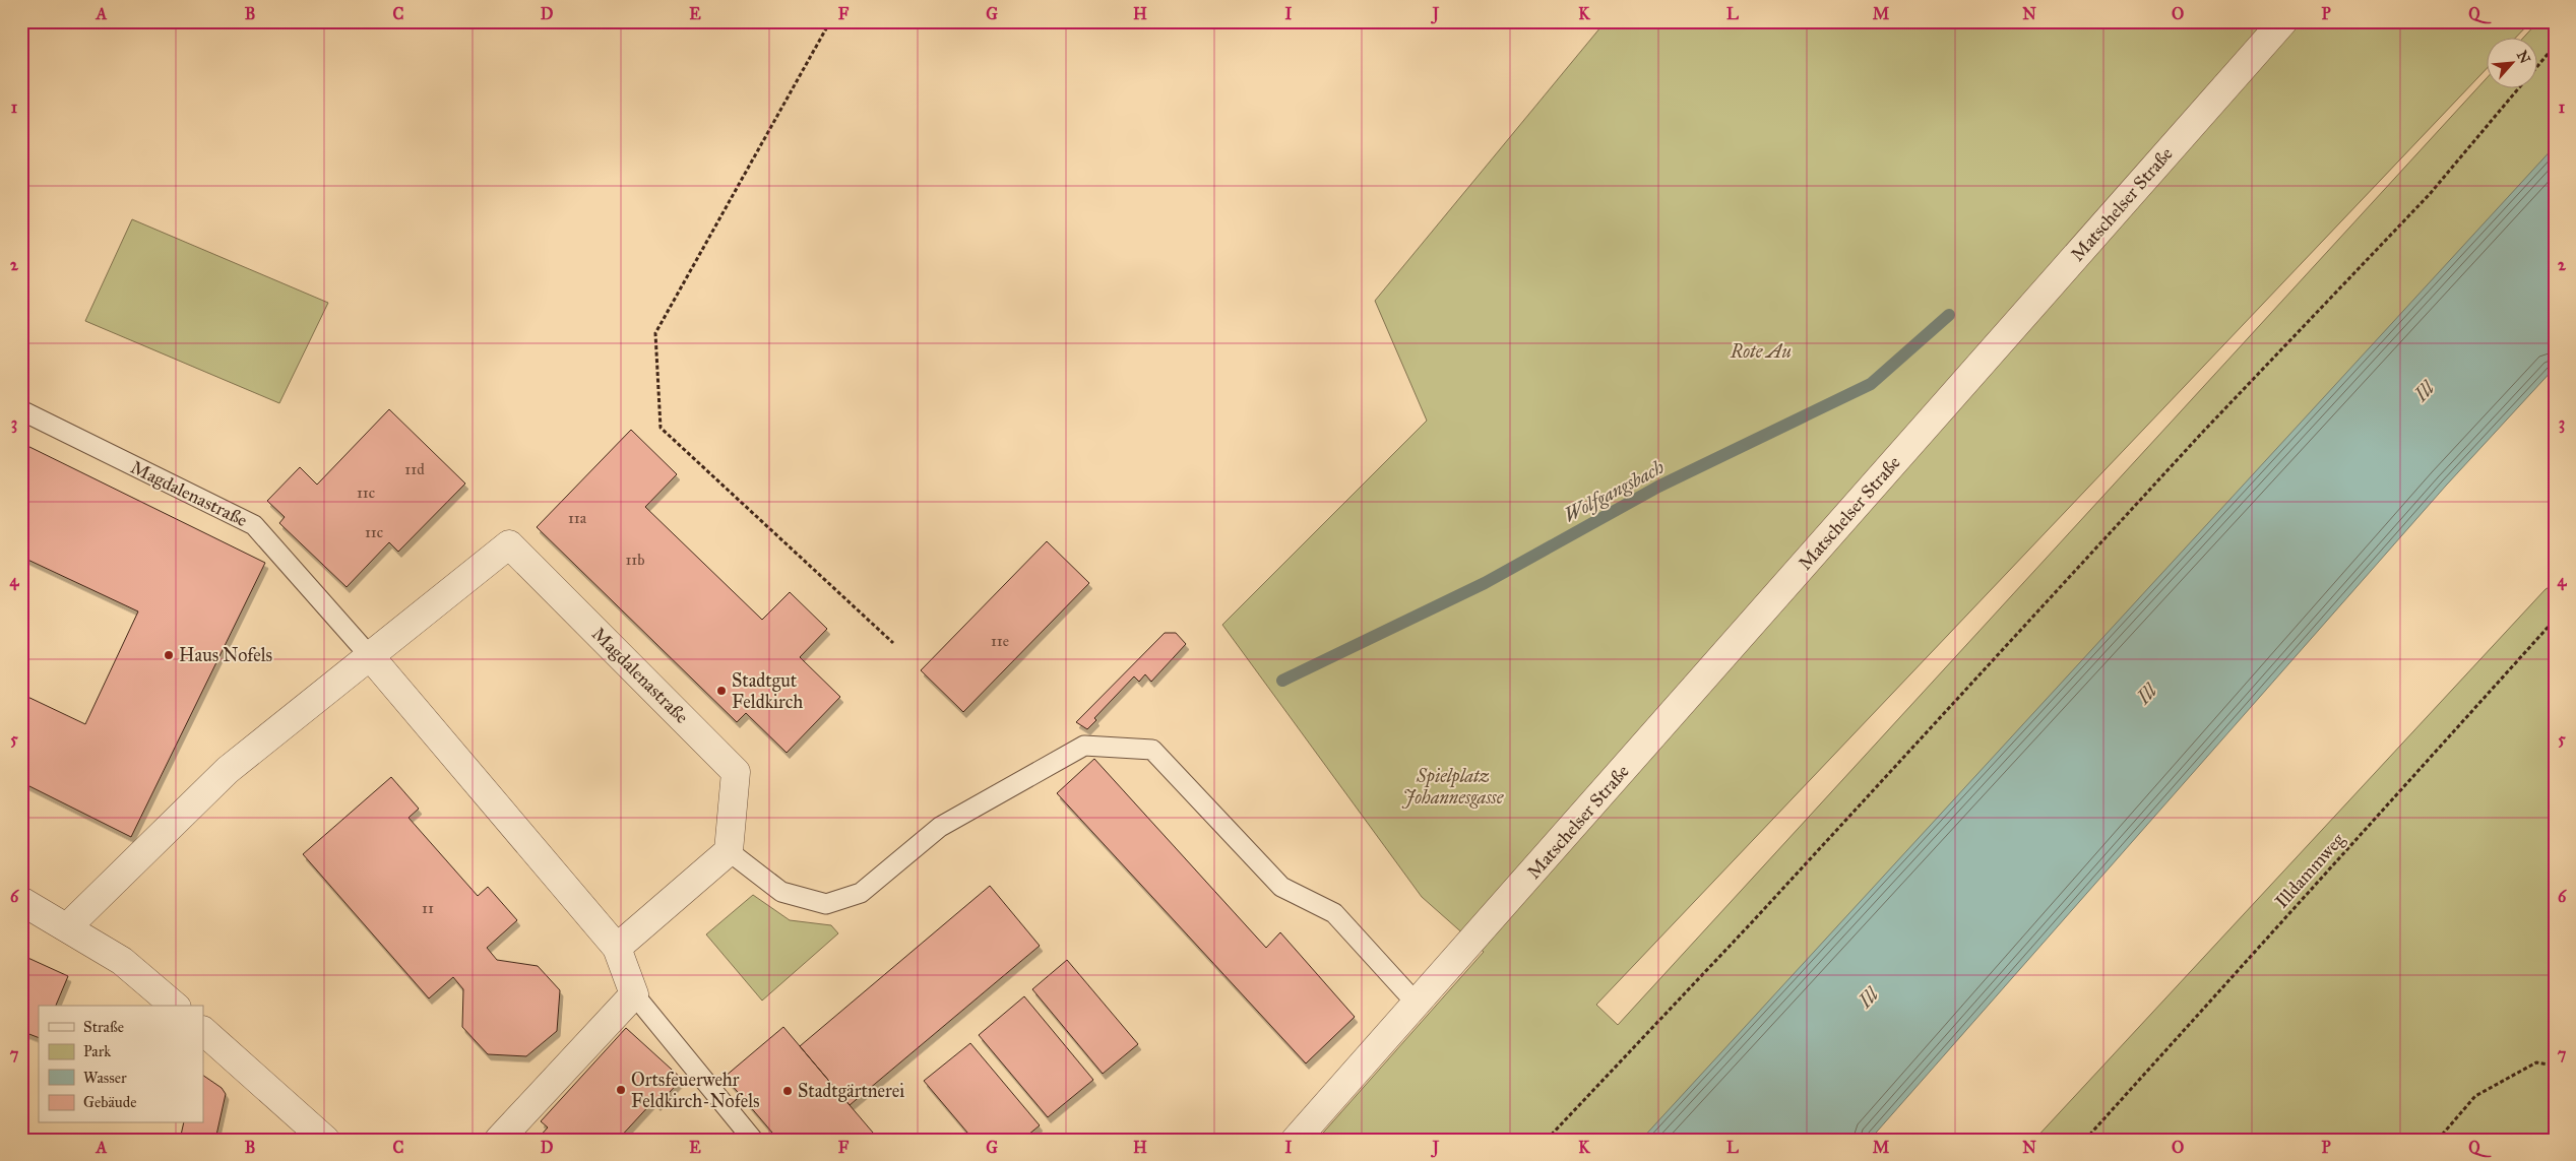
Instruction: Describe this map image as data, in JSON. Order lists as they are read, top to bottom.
{
  "streets": {
    "street": ["Matschelser Straße", "Magdalenastraße"],
    "path": ["Illdammweg"]
  },
  "water": ["Ill", "Wolfgangsbach"],
  "parks": ["Rote Au", "Spielplatz Johannesgasse"],
  "places": [
    "Haus Nofels",
    "Stadtgut Feldkirch",
    "Ortsfeuerwehr Feldkirch-Nofels",
    "Stadtgärtnerei"
  ],
  "house_numbers": [
    "11d",
    "11c",
    "11a",
    "11c",
    "11b",
    "11e",
    "11"
  ],
  "legend": [
    "Straße",
    "Park",
    "Wasser",
    "Gebäude"
  ],
  "north": "top right",
  "grid": {
    "columns": [
      "A",
      "B",
      "C",
      "D",
      "E",
      "F",
      "G",
      "H",
      "I",
      "J",
      "K",
      "L",
      "M",
      "N",
      "O",
      "P",
      "Q"
    ],
    "rows": [
      "1",
      "2",
      "3",
      "4",
      "5",
      "6",
      "7"
    ]
  }
}
